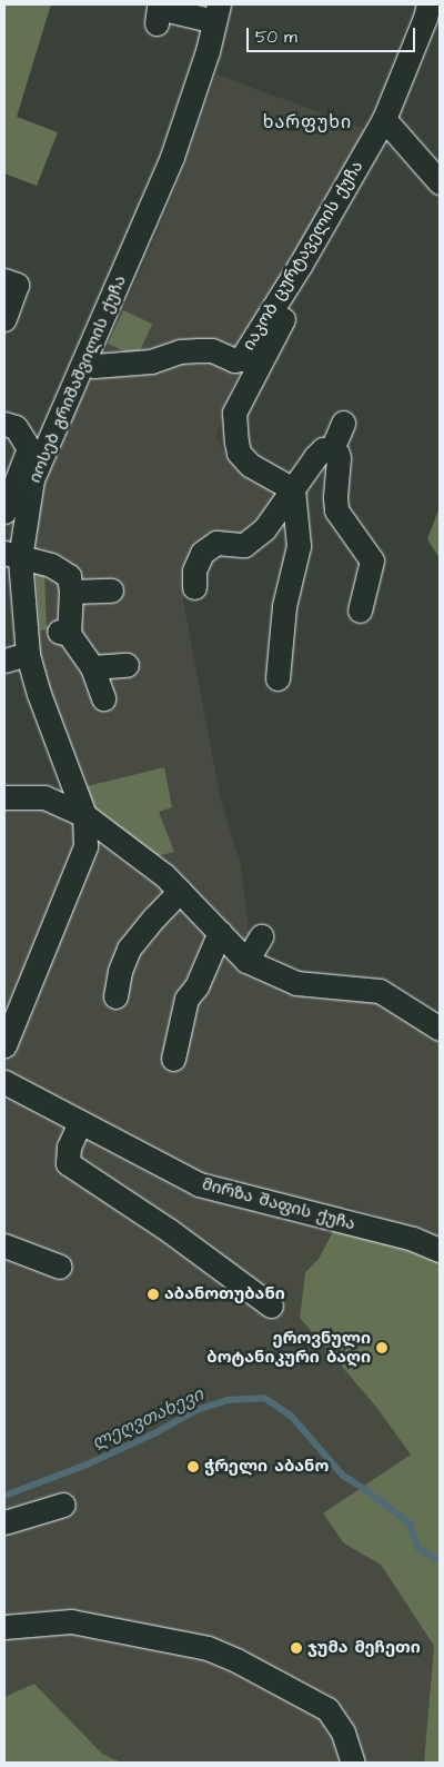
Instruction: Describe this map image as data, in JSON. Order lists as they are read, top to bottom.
{
  "streets": {
    "street": ["იაკობ ცურტაველის ქუჩა", "იოსებ გრიშაშვილის ქუჩა", "მირზა შაფის ქუჩა"]
  },
  "crossings": [
    ["იაკობ ცურტაველის ქუჩა", "იოსებ გრიშაშვილის ქუჩა"]
  ],
  "districts": ["ხარფუხი"],
  "water": ["ლეღვთახევი"],
  "places": [
    "აბანოთუბანი",
    "ეროვნული ბოტანიკური ბაღი",
    "ჭრელი აბანო",
    "ჯუმა მეჩეთი"
  ],
  "scale_bar": "50 m"
}
